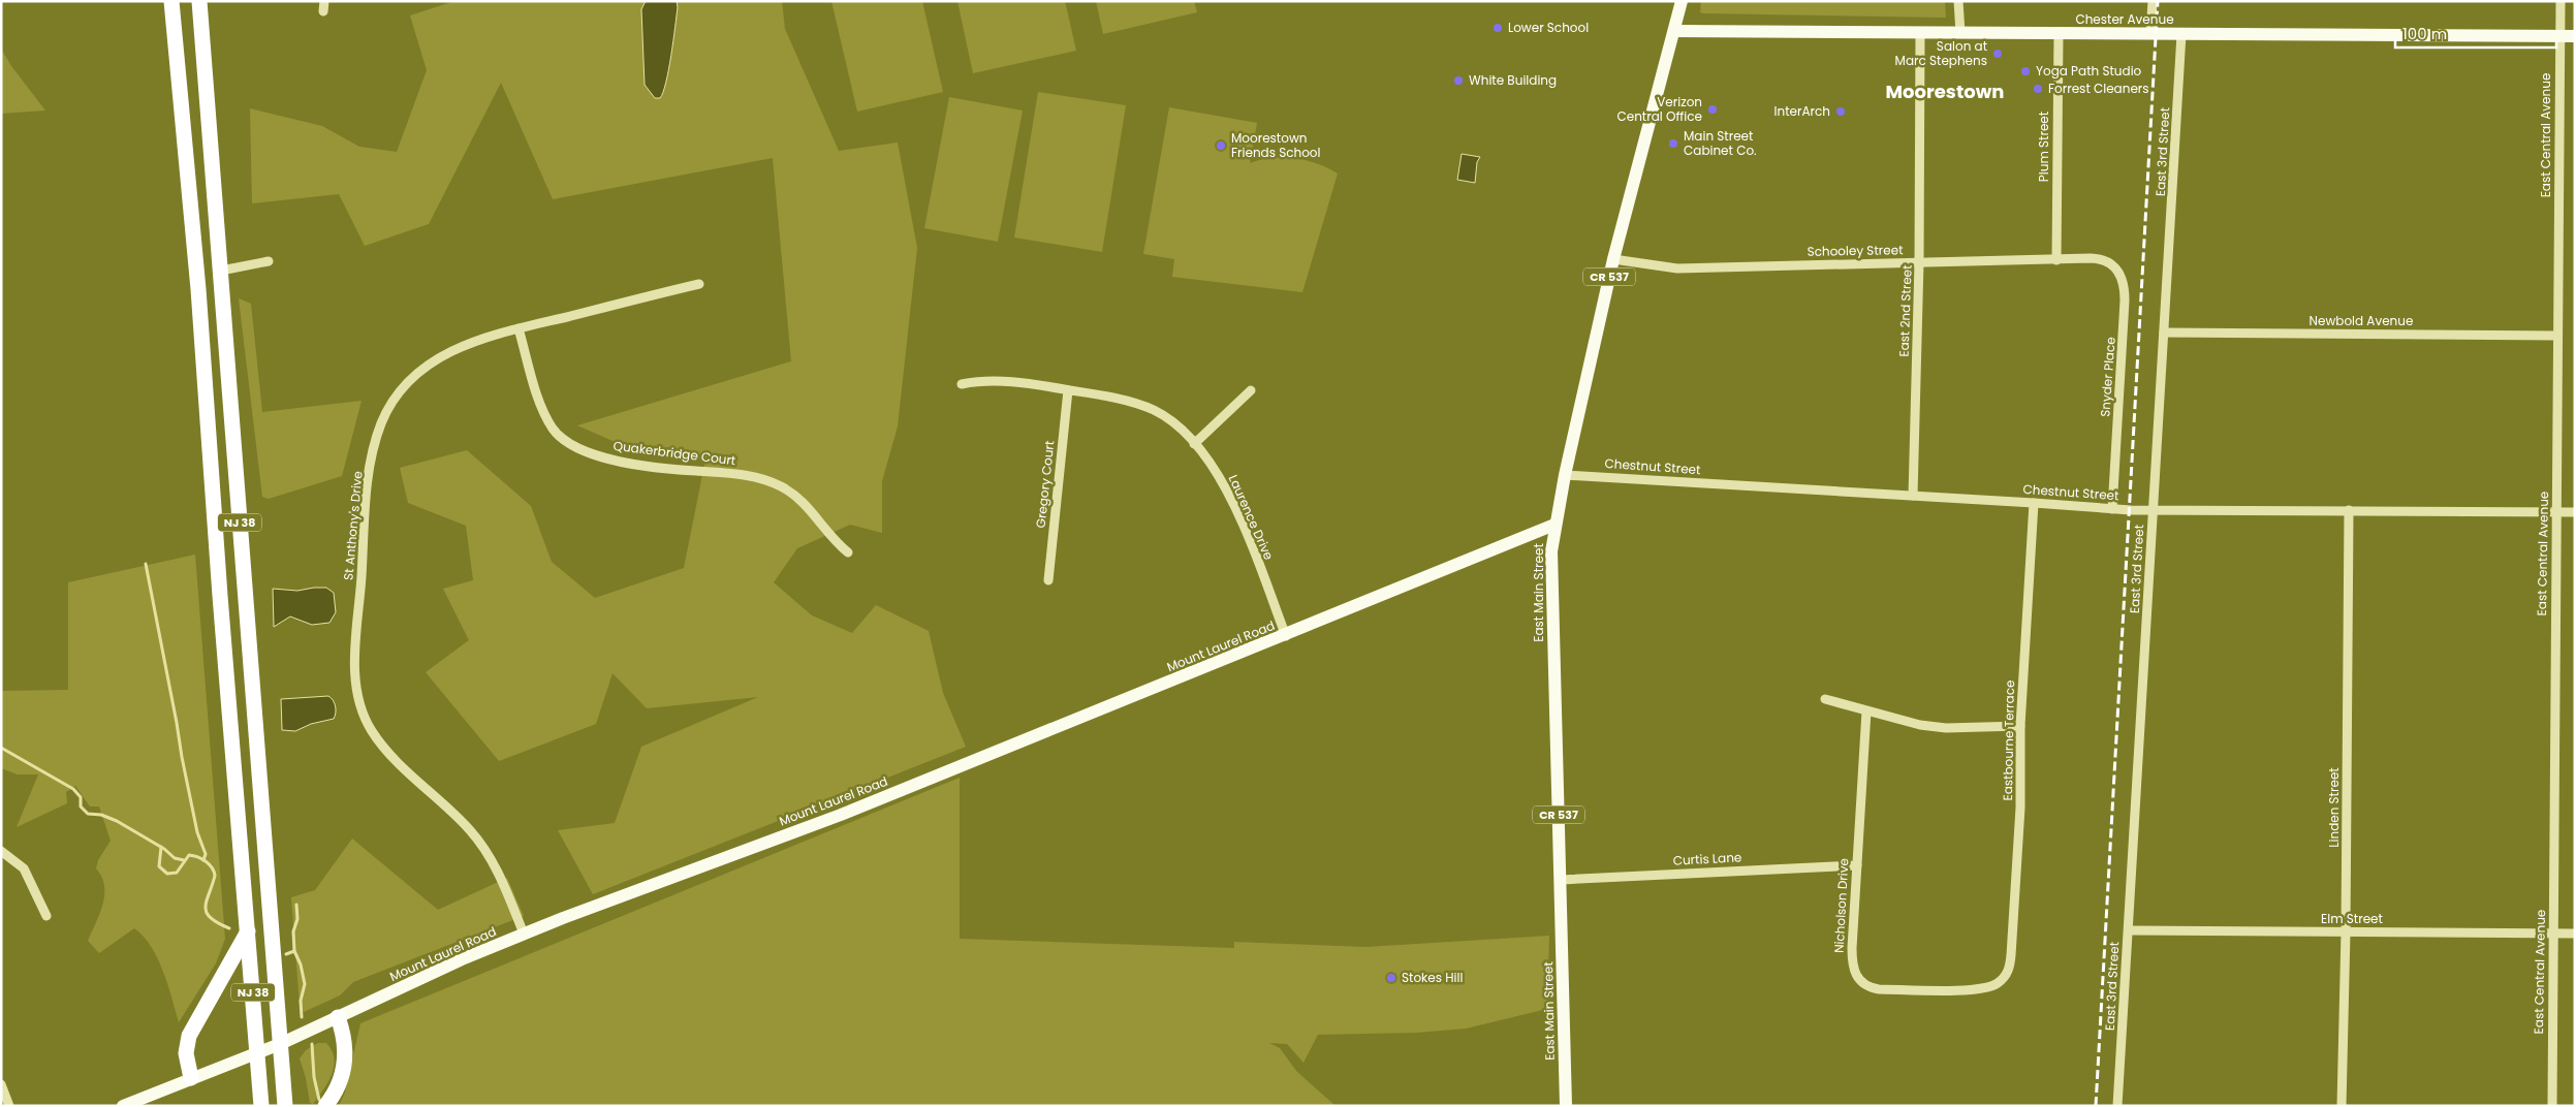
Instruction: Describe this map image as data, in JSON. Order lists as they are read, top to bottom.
{
  "streets": {
    "highway": ["NJ 38"],
    "main road": [
      "Chester Avenue",
      "CR 537",
      "East Main Street",
      "Mount Laurel Road"
    ],
    "street": [
      "East Central Avenue",
      "Plum Street",
      "East 3rd Street",
      "Schooley Street",
      "East 2nd Street",
      "Newbold Avenue",
      "Snyder Place",
      "Quakerbridge Court",
      "Chestnut Street",
      "Gregory Court",
      "Laurence Drive",
      "St Anthony's Drive",
      "Eastbourne Terrace",
      "Linden Street",
      "Curtis Lane",
      "Nicholson Drive",
      "Elm Street"
    ]
  },
  "crossings": [
    ["Chester Avenue", "East Central Avenue"],
    ["Chester Avenue", "Plum Street"],
    ["Chester Avenue", "East 3rd Street"],
    ["Chester Avenue", "East 2nd Street"],
    ["Chester Avenue", "East Main Street"],
    ["East Central Avenue", "Newbold Avenue"],
    ["East Central Avenue", "Chestnut Street"],
    ["East Central Avenue", "Elm Street"],
    ["Plum Street", "Schooley Street"],
    ["East 3rd Street", "Newbold Avenue"],
    ["East 3rd Street", "Chestnut Street"],
    ["East 3rd Street", "Elm Street"],
    ["Schooley Street", "East 2nd Street"],
    ["Schooley Street", "Snyder Place"],
    ["Schooley Street", "East Main Street"],
    ["East 2nd Street", "Chestnut Street"],
    ["Snyder Place", "Chestnut Street"],
    ["Quakerbridge Court", "St Anthony's Drive"],
    ["Chestnut Street", "East Main Street"],
    ["Chestnut Street", "Eastbourne Terrace"],
    ["Chestnut Street", "Linden Street"],
    ["Gregory Court", "Laurence Drive"],
    ["Laurence Drive", "Mount Laurel Road"],
    ["NJ 38", "Mount Laurel Road"],
    ["St Anthony's Drive", "Mount Laurel Road"],
    ["East Main Street", "Mount Laurel Road"],
    ["East Main Street", "Curtis Lane"],
    ["Eastbourne Terrace", "Nicholson Drive"],
    ["Linden Street", "Elm Street"],
    ["Curtis Lane", "Nicholson Drive"]
  ],
  "districts": ["Moorestown"],
  "places": [
    "Lower School",
    "Salon at Marc Stephens",
    "Yoga Path Studio",
    "White Building",
    "Forrest Cleaners",
    "Verizon Central Office",
    "InterArch",
    "Main Street Cabinet Co.",
    "Moorestown Friends School",
    "Stokes Hill"
  ],
  "scale_bar": "100 m"
}
